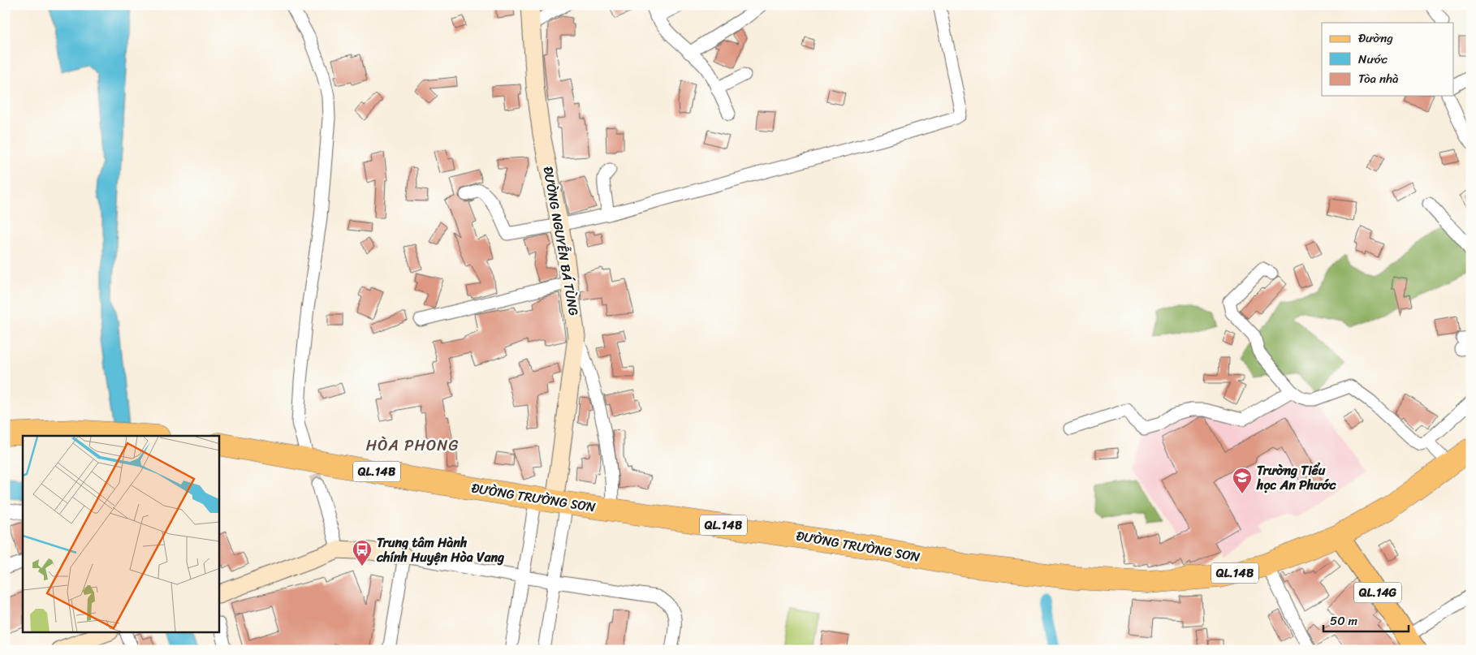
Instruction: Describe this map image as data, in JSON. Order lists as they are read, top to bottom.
{
  "streets": {
    "highway": ["QL.14B", "ĐƯỜNG TRƯỜNG SƠN"],
    "main road": ["ĐƯỜNG NGUYỄN BÁ TÙNG", "QL.14G"]
  },
  "crossings": [
    ["ĐƯỜNG NGUYỄN BÁ TÙNG", "ĐƯỜNG TRƯỜNG SƠN"],
    ["ĐƯỜNG TRƯỜNG SƠN", "QL.14G"]
  ],
  "districts": ["HÒA PHONG"],
  "places": {
    "school or university": ["Trường Tiểu học An Phước"],
    "bus stop": ["Trung tâm Hành chính Huyện Hòa Vang"]
  },
  "legend": ["Đường", "Nước", "Tòa nhà"],
  "scale_bar": "50 m"
}
